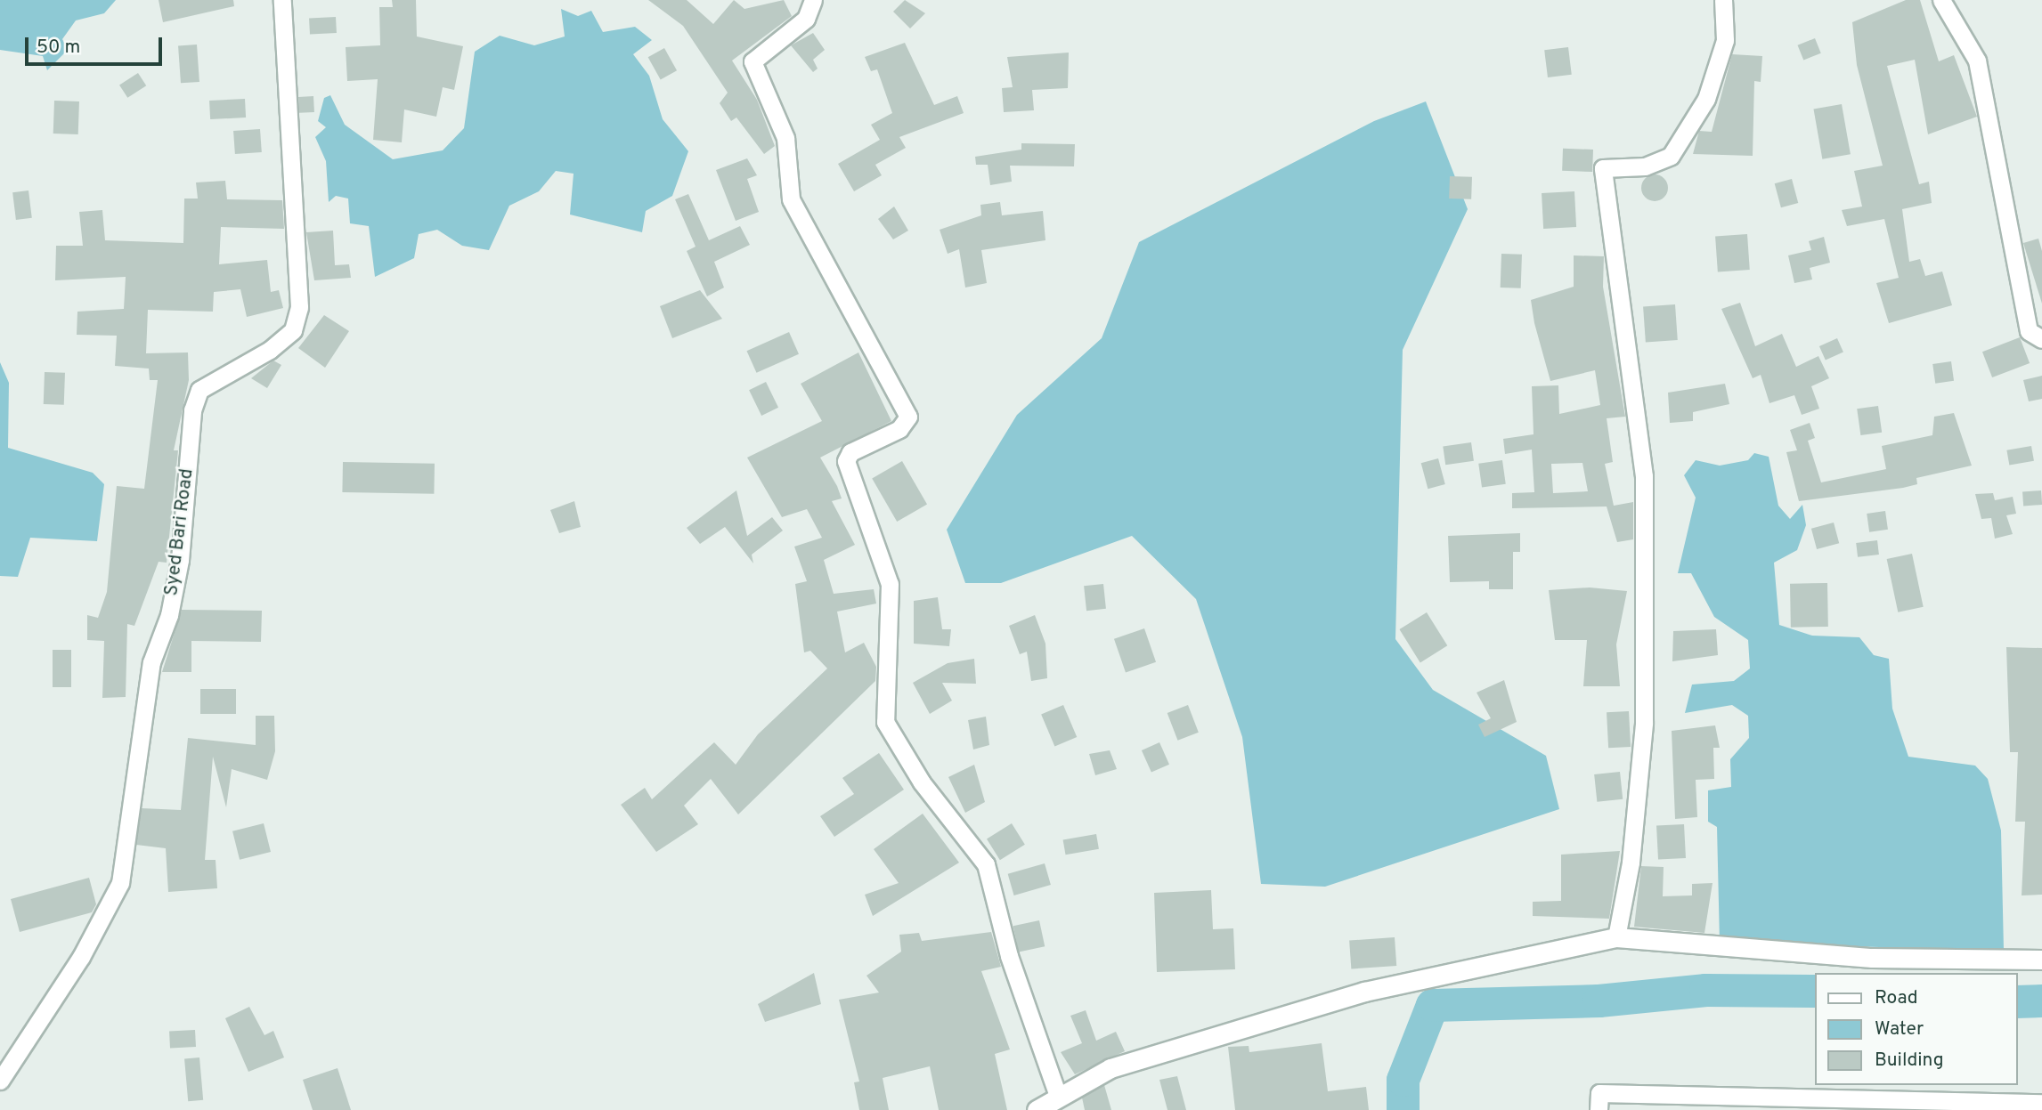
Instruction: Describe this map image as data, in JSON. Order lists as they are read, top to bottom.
{
  "streets": {
    "street": ["Syed Bari Road"]
  },
  "legend": ["Road", "Water", "Building"],
  "scale_bar": "50 m"
}
